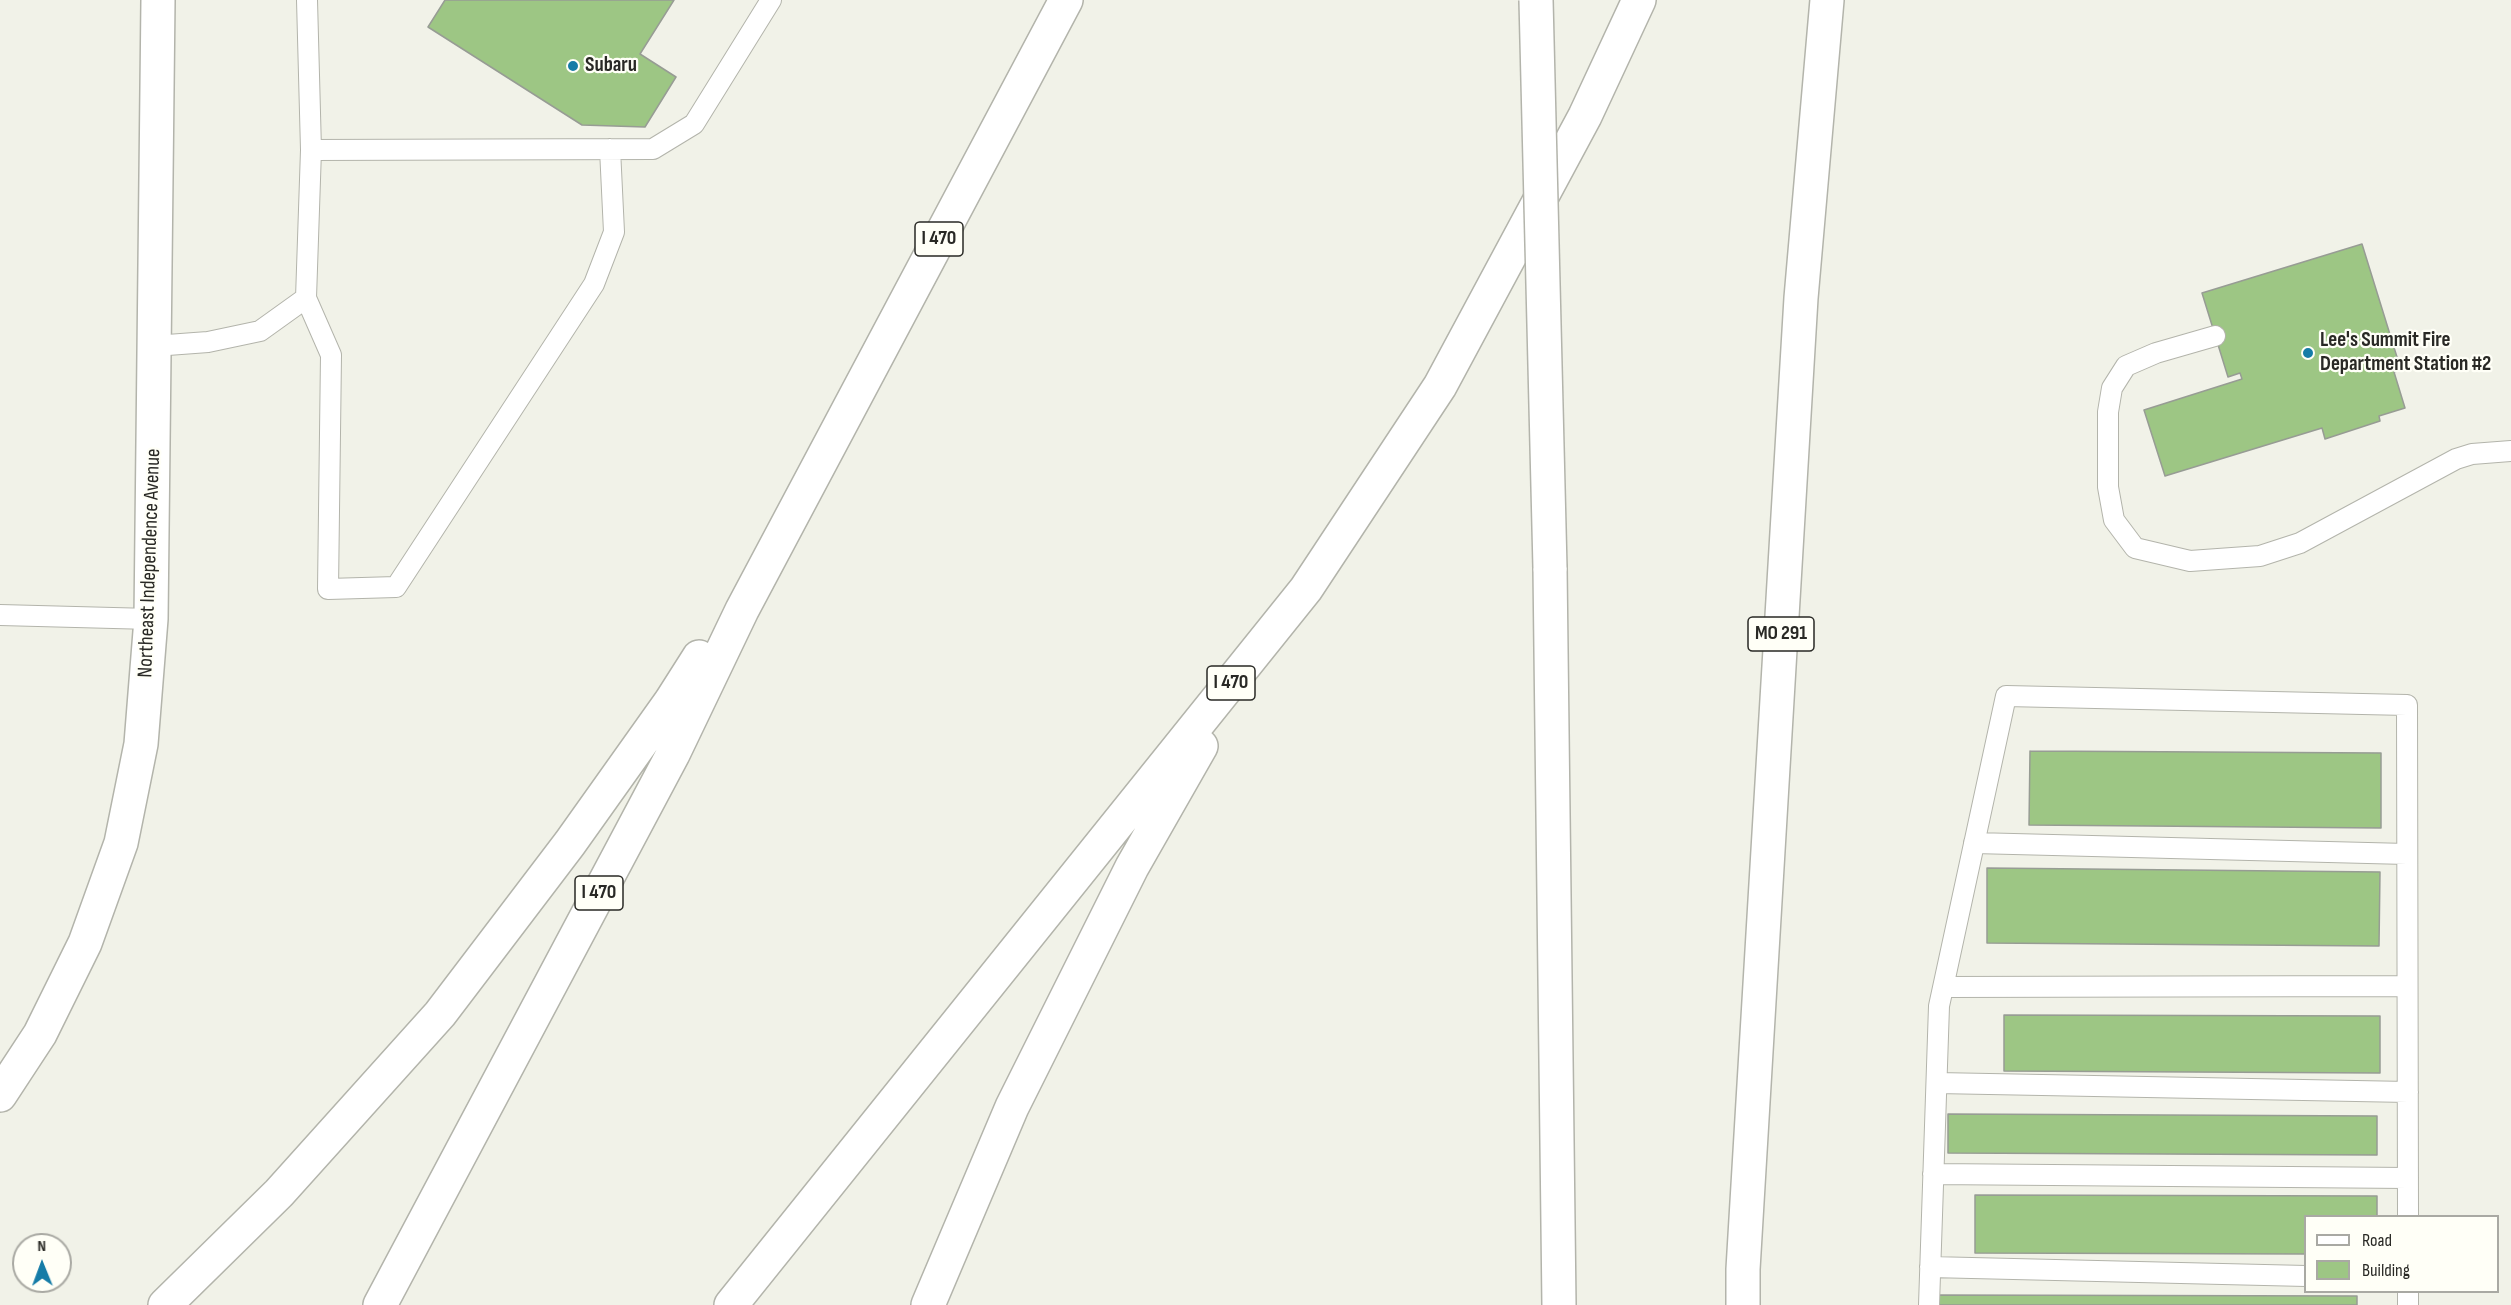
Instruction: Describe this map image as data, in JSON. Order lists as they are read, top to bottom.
{
  "streets": {
    "main road": ["I 470", "Northeast Independence Avenue", "MO 291"]
  },
  "places": ["Subaru", "Lee's Summit Fire Department Station #2"],
  "legend": ["Road", "Building"],
  "north": "top"
}
